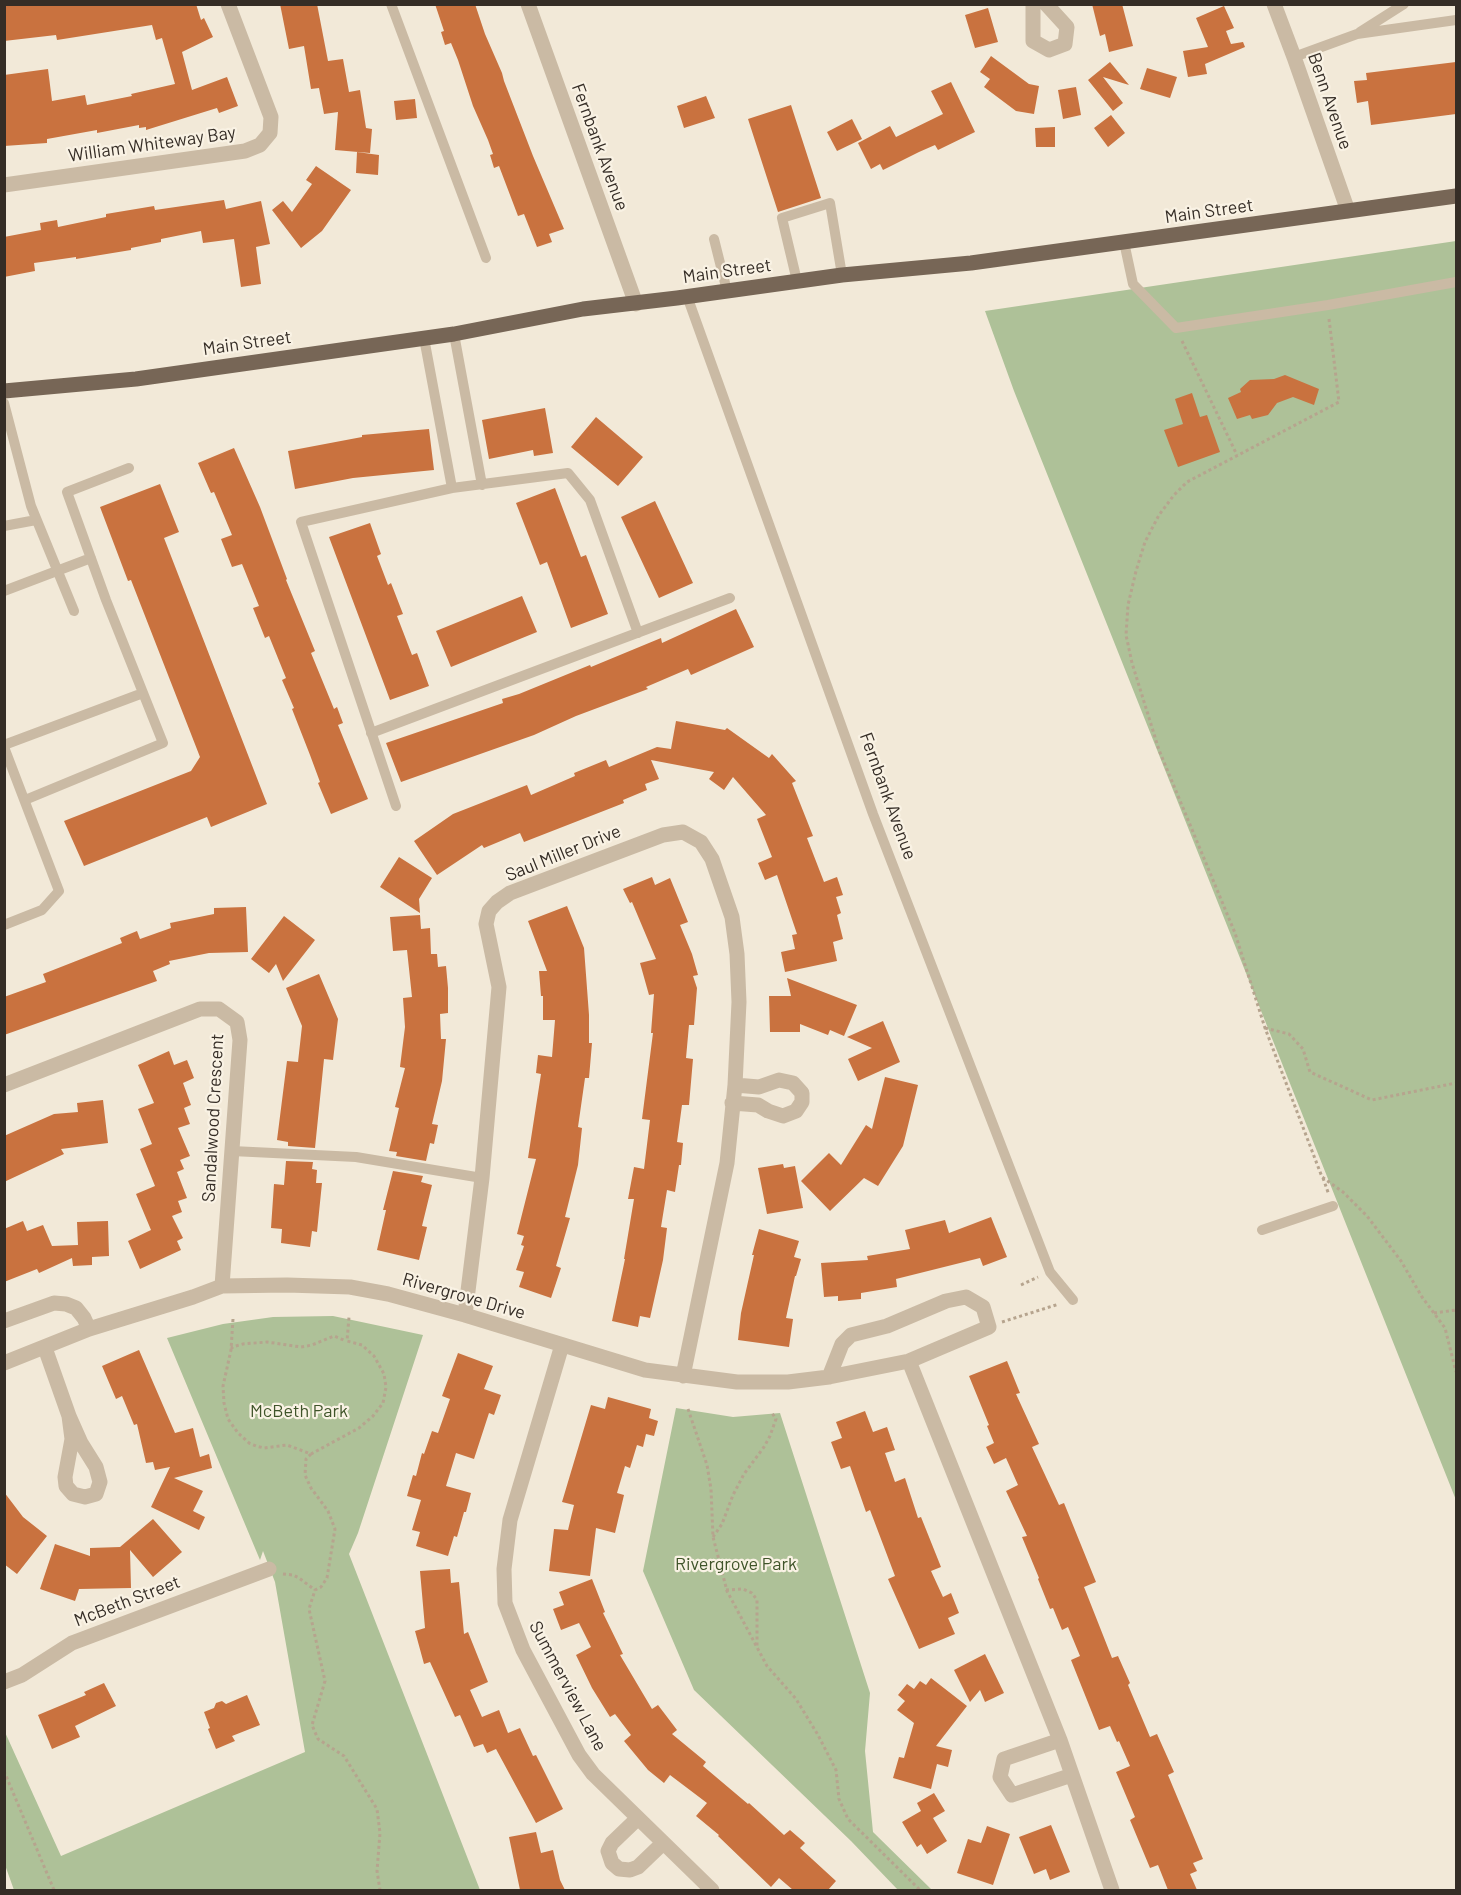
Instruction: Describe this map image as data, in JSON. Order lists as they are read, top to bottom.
{
  "streets": {
    "main road": ["Main Street"],
    "street": [
      "Benn Avenue",
      "William Whiteway Bay",
      "Fernbank Avenue",
      "Saul Miller Drive",
      "Sandalwood Crescent",
      "Rivergrove Drive",
      "McBeth Street",
      "Summerview Lane"
    ]
  },
  "crossings": [
    ["Benn Avenue", "Main Street"],
    ["Fernbank Avenue", "Main Street"],
    ["Saul Miller Drive", "Rivergrove Drive"],
    ["Sandalwood Crescent", "Rivergrove Drive"],
    ["Rivergrove Drive", "Summerview Lane"]
  ],
  "parks": ["McBeth Park", "Rivergrove Park"]
}
